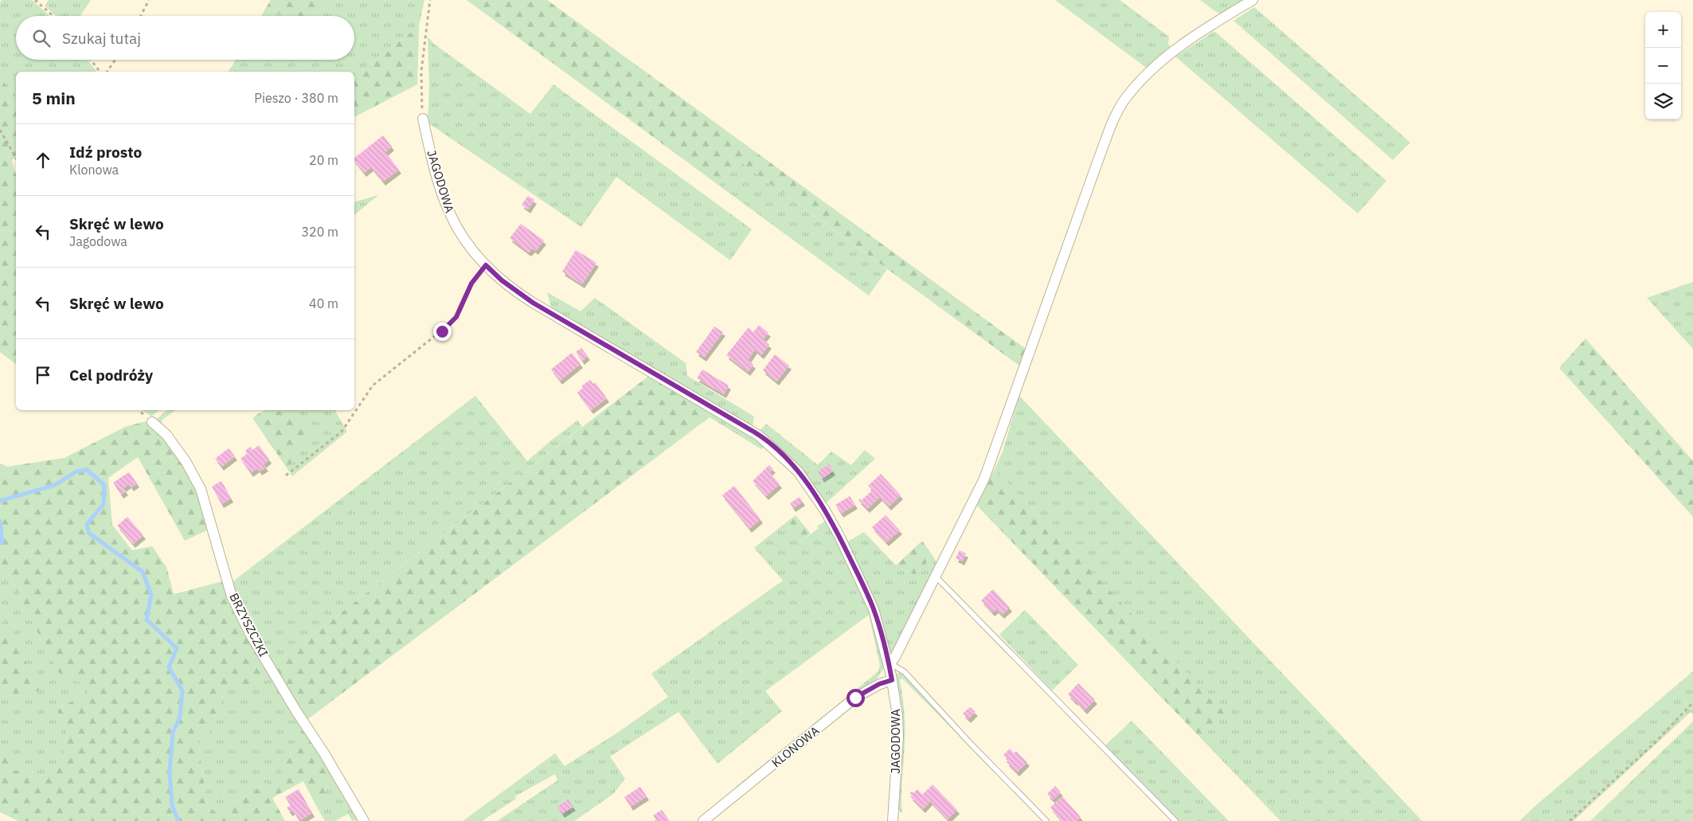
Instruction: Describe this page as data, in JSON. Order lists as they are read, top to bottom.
{
  "streets": {
    "street": ["JAGODOWA", "BRZYSZCZKI", "KLONOWA"]
  },
  "crossings": [
    ["JAGODOWA", "KLONOWA"]
  ],
  "page": {
    "map_buttons": ["+", "−"],
    "search": "Szukaj tutaj",
    "heading": ["5 min", "Pieszo · 380 m"],
    "list": [
      ["Idź prosto", "Klonowa", "20 m"],
      ["Skręć w lewo", "Jagodowa", "320 m"],
      ["Skręć w lewo", "40 m"],
      "Cel podróży"
    ]
  }
}
